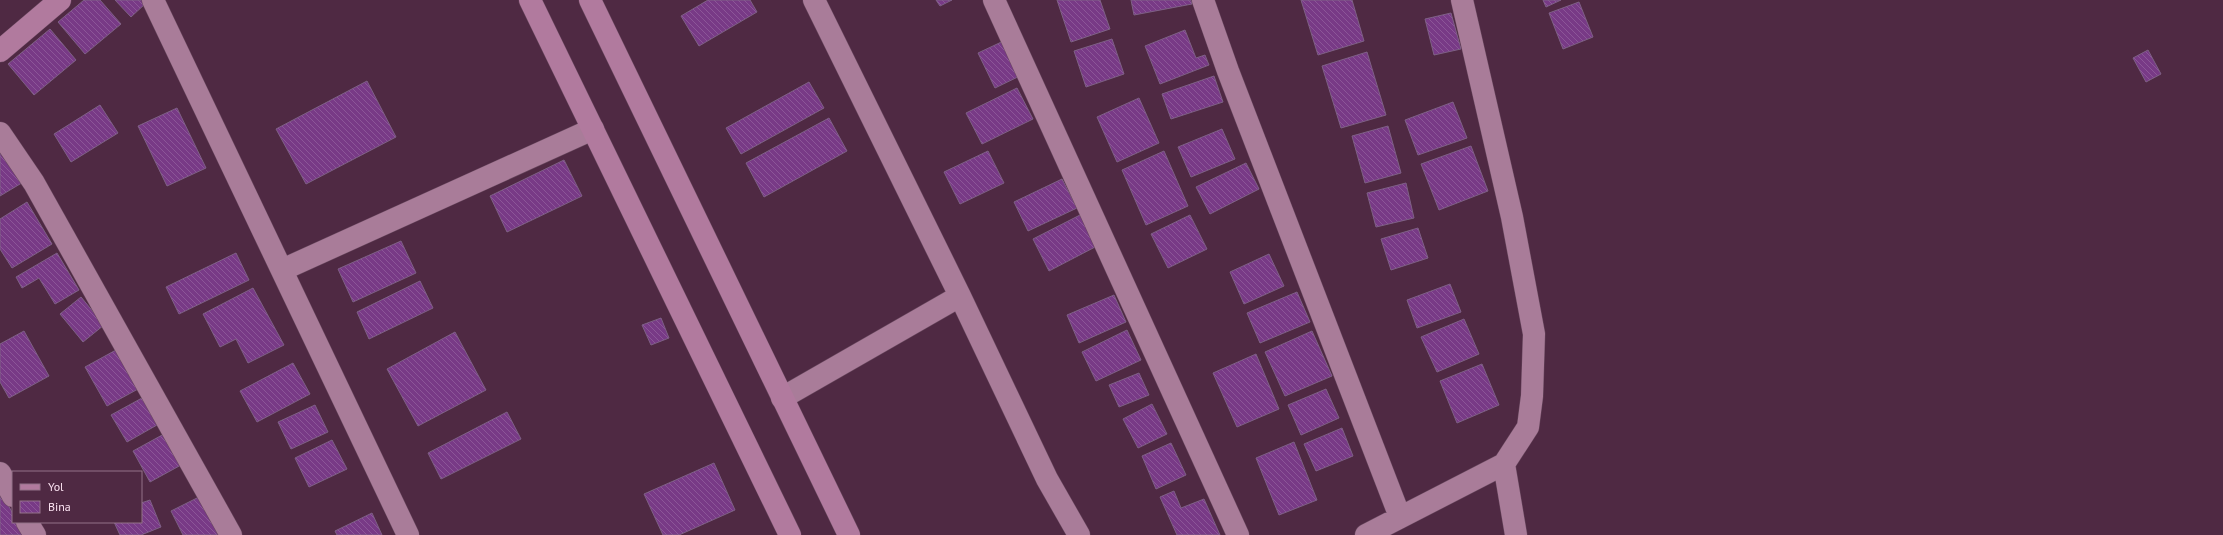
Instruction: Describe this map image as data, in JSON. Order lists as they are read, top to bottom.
{
  "legend": ["Yol", "Bina"]
}
